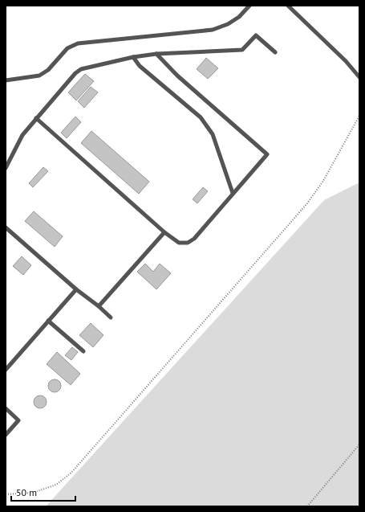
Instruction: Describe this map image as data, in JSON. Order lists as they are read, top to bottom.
{
  "scale_bar": "50 m"
}
